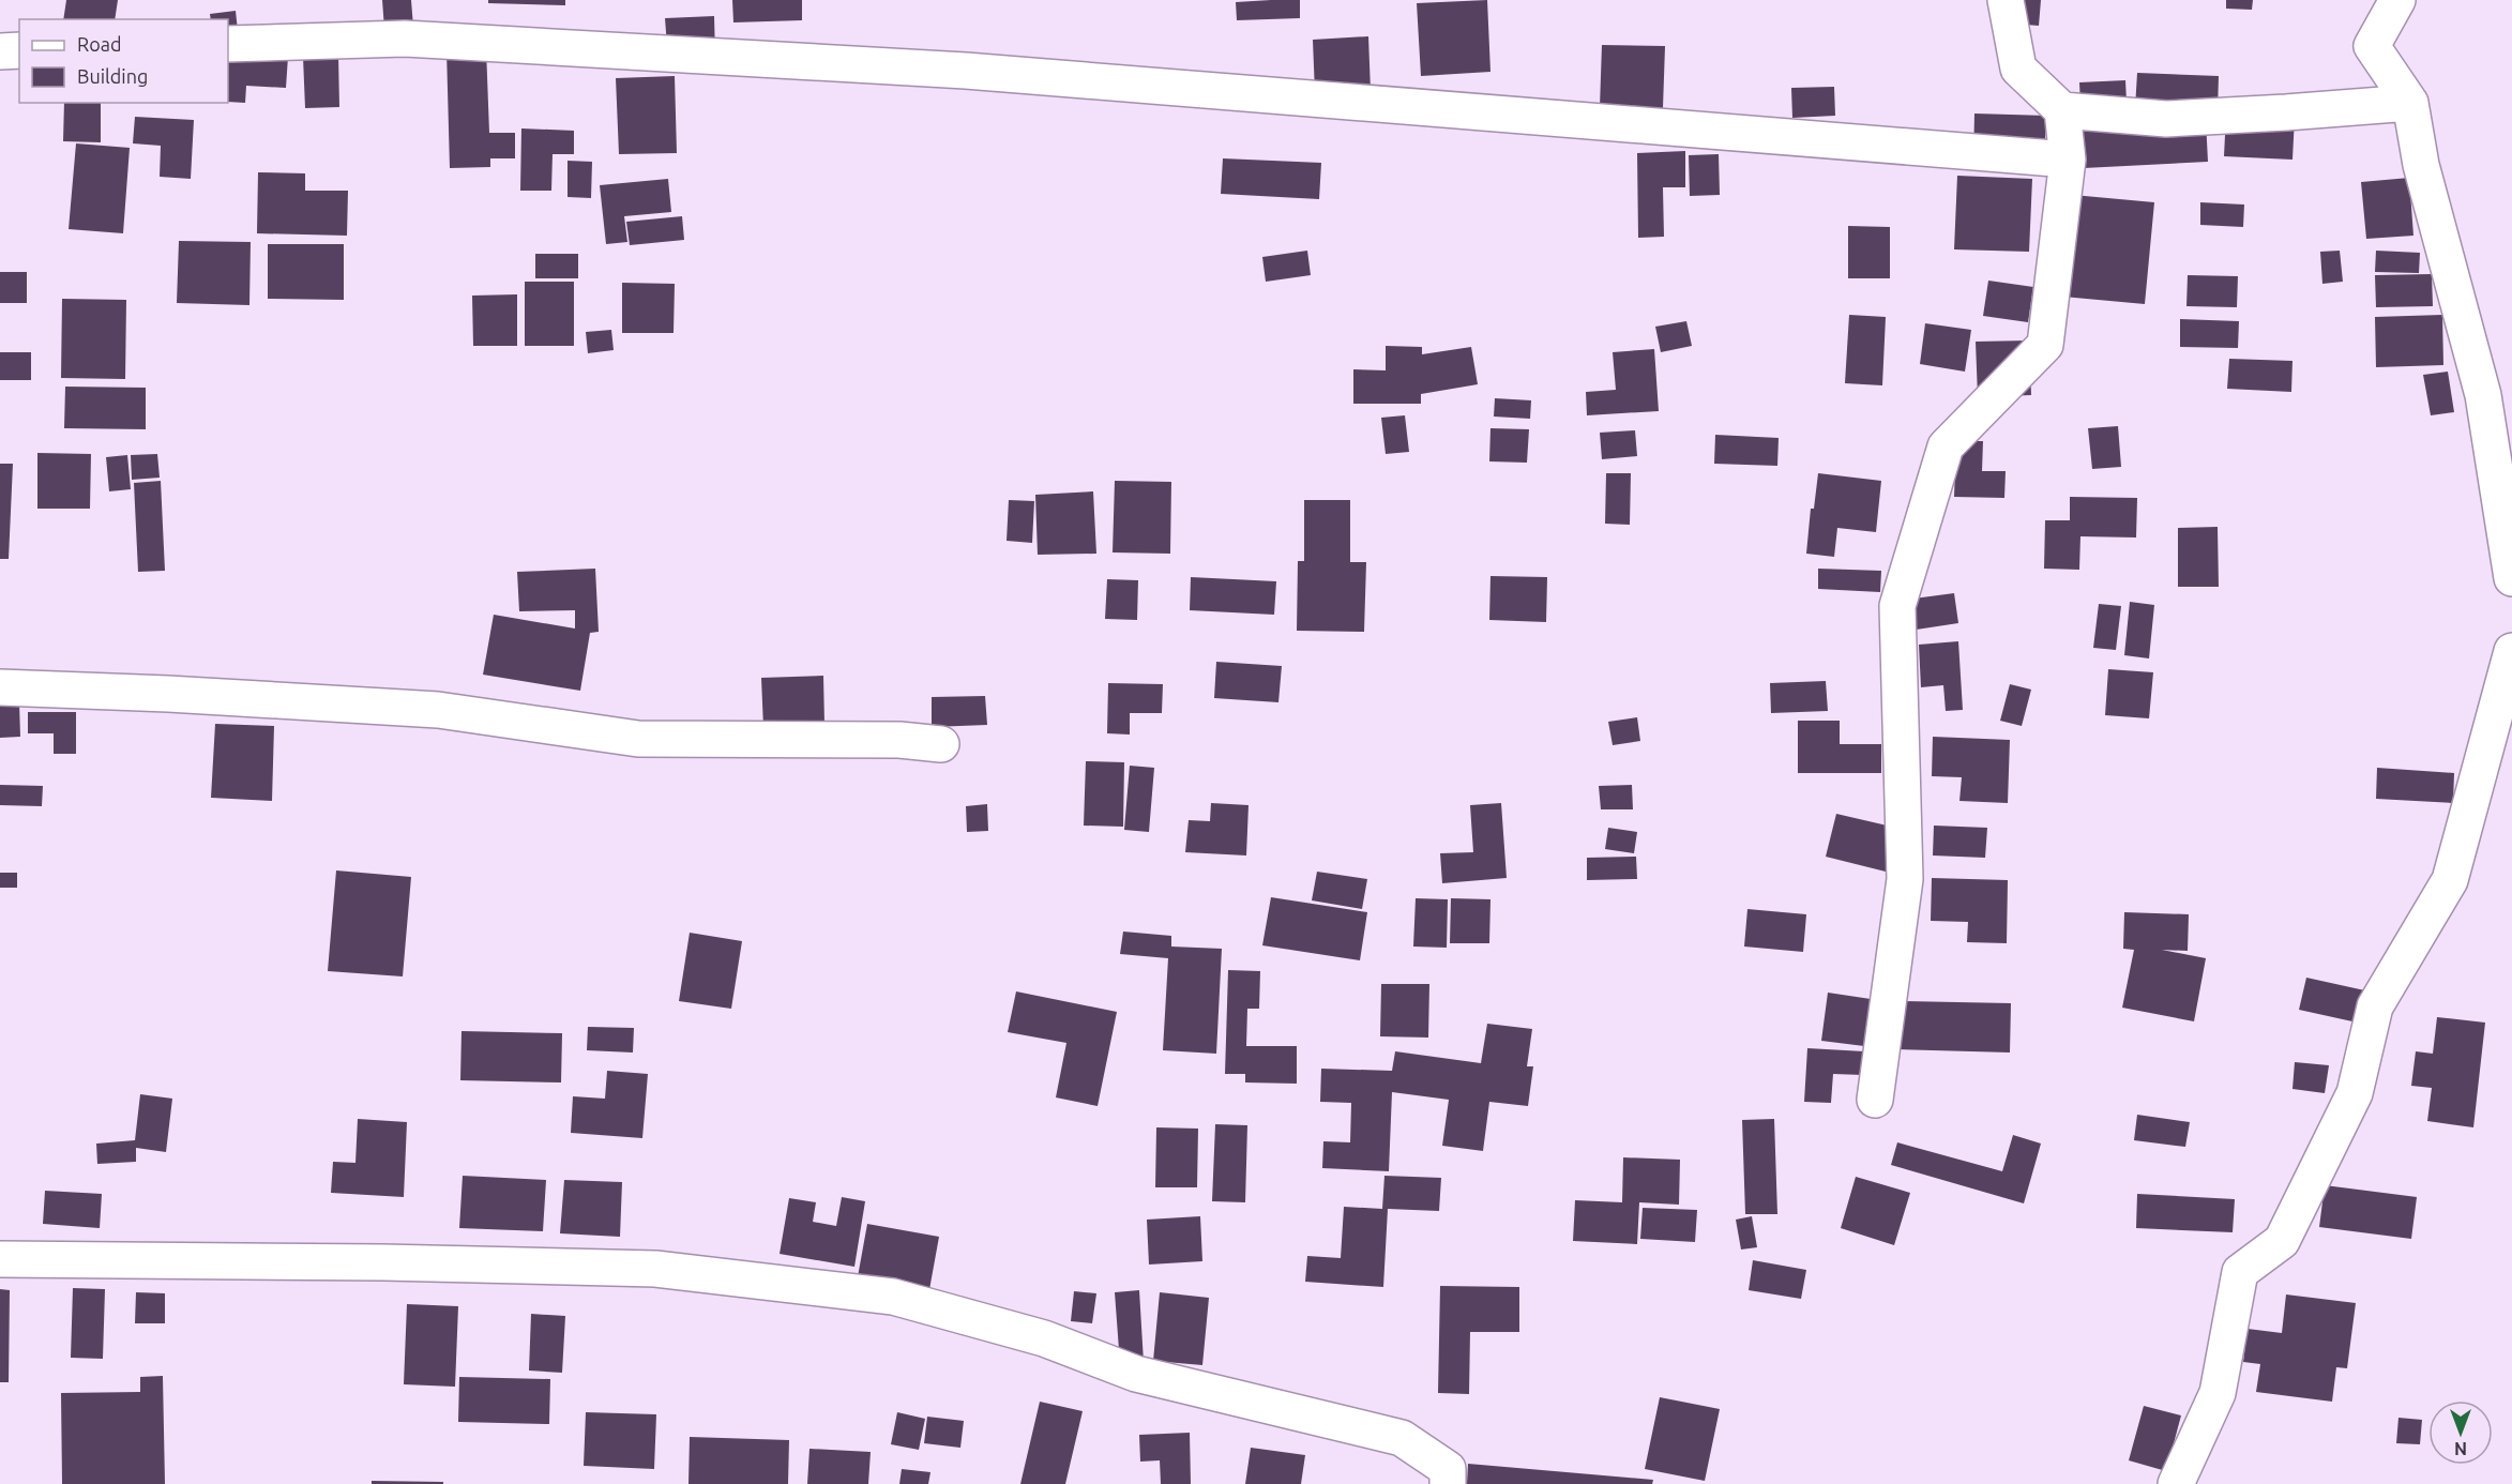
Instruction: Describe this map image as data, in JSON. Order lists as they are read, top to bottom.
{
  "legend": ["Road", "Building"],
  "north": "bottom"
}
